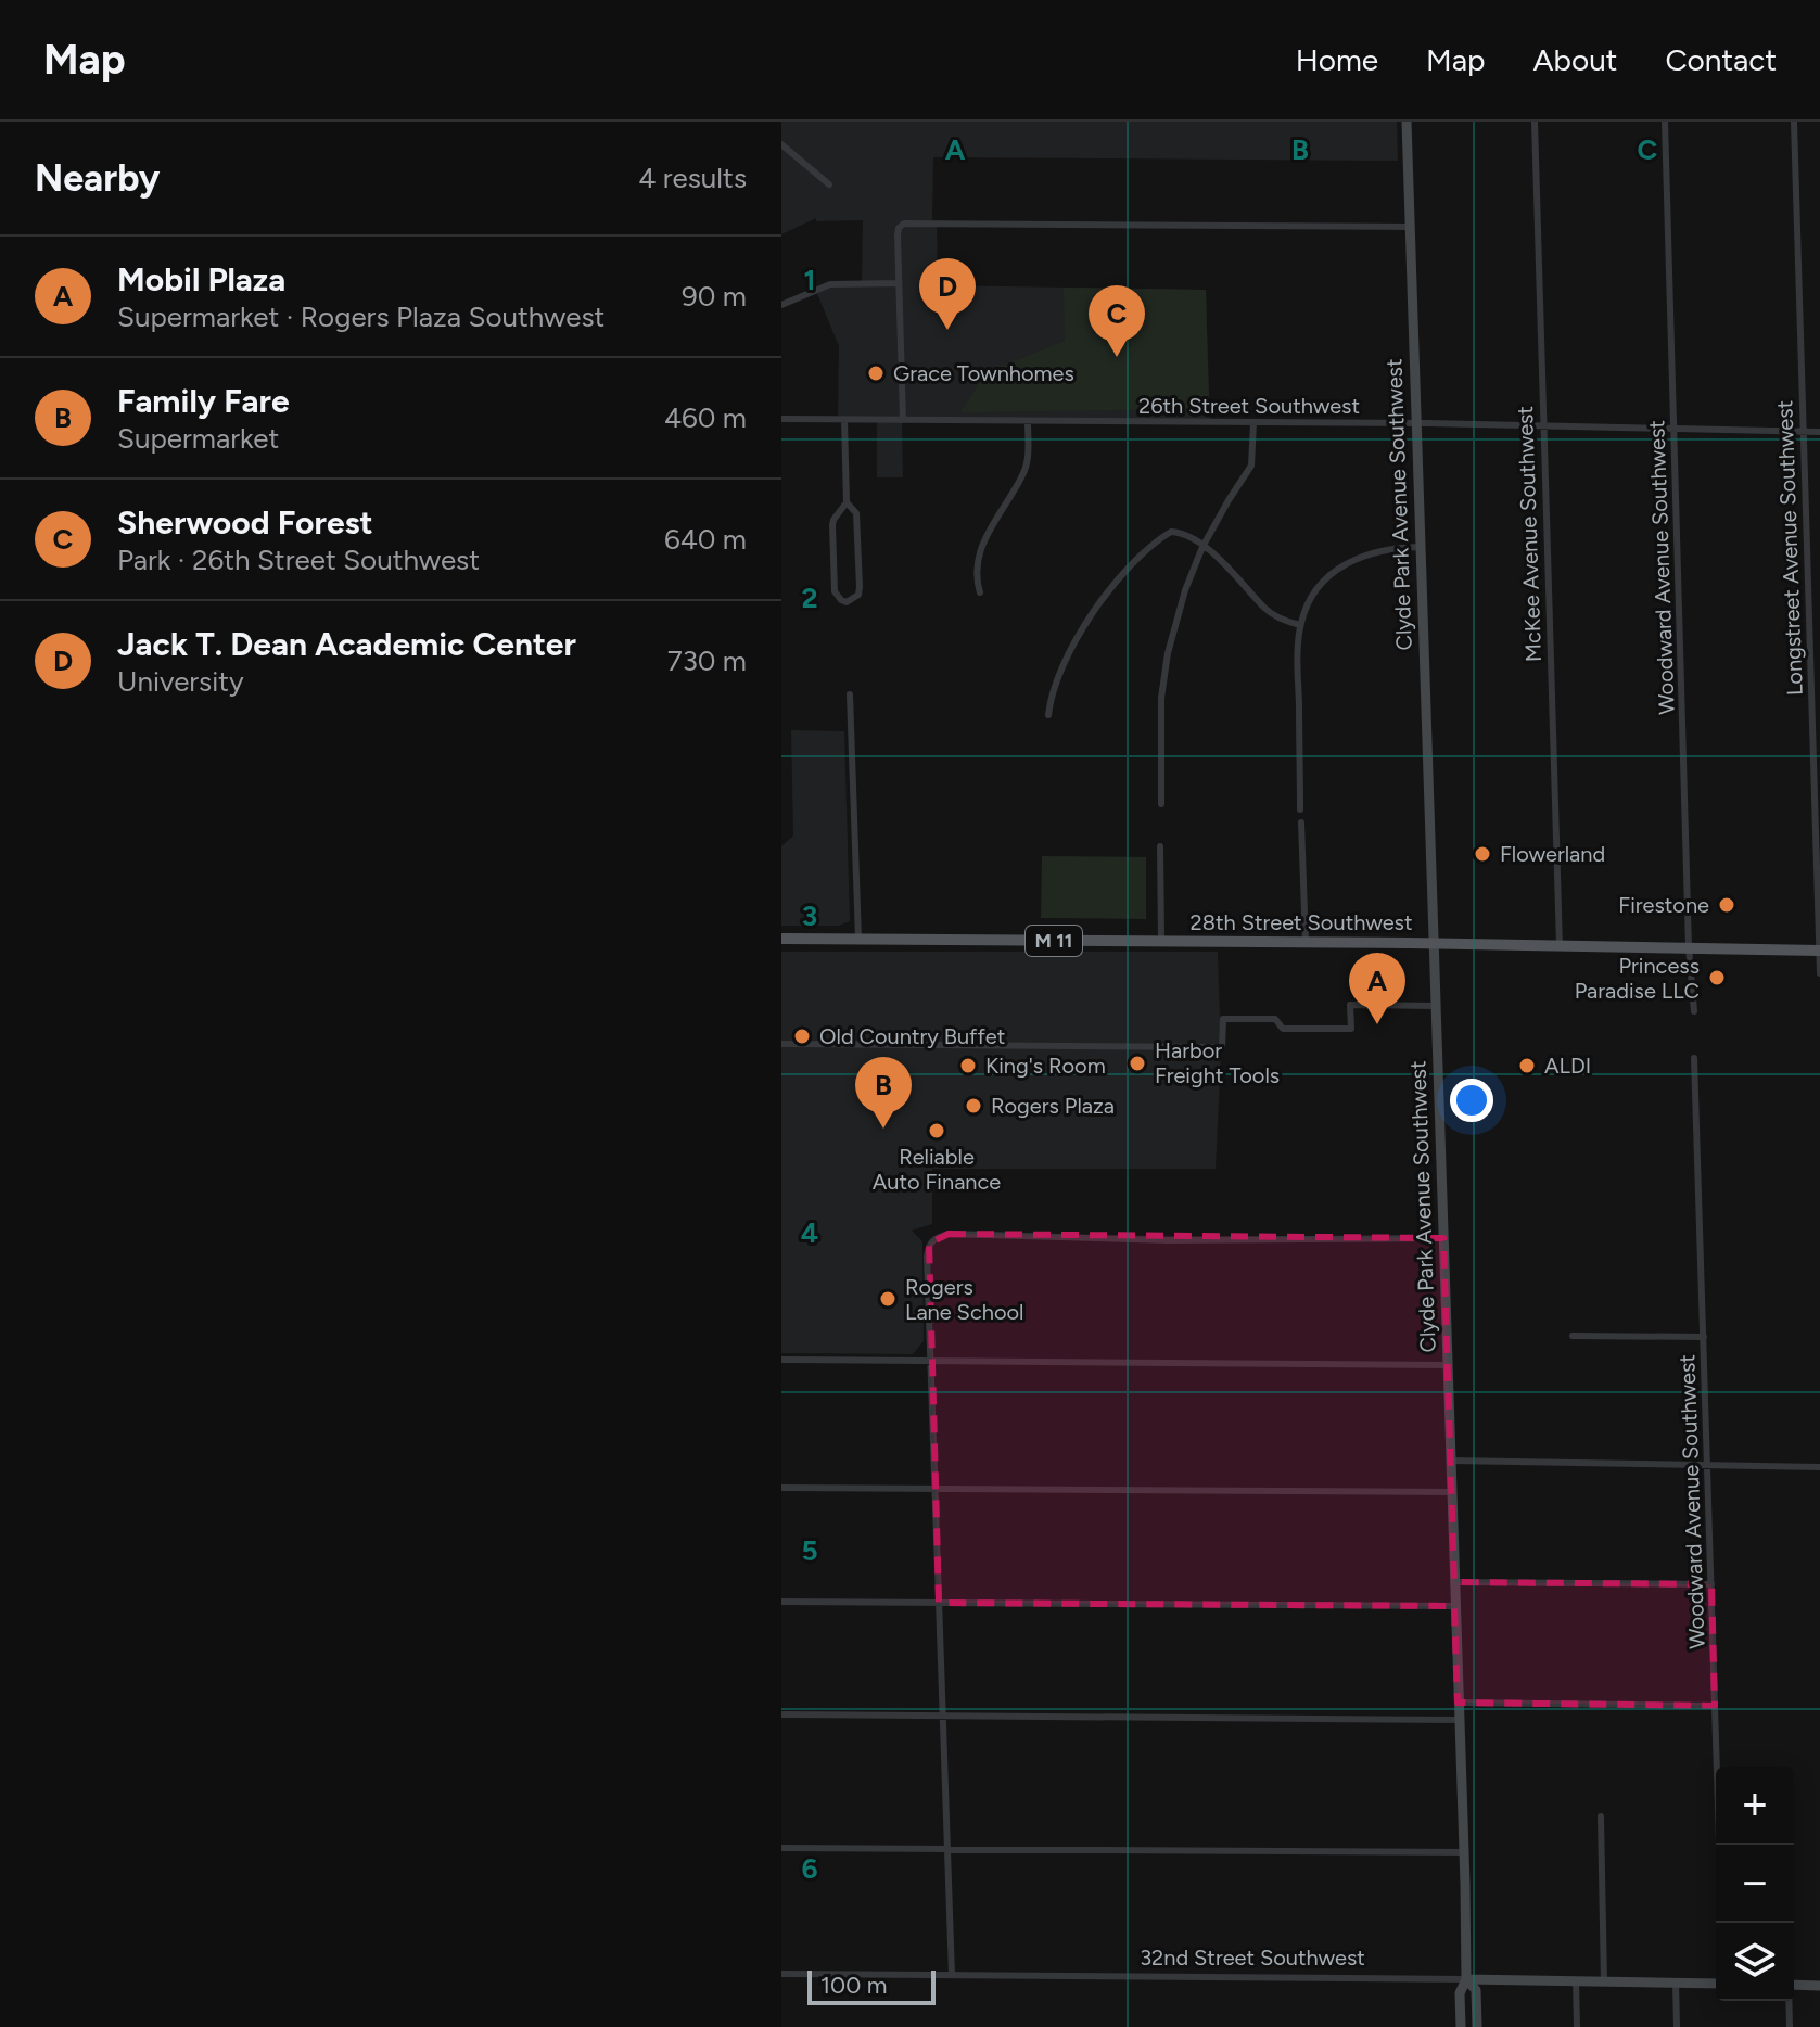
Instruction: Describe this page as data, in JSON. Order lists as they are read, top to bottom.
{
  "streets": {
    "main road": [
      "Clyde Park Avenue Southwest",
      "28th Street Southwest",
      "M 11",
      "32nd Street Southwest"
    ],
    "street": [
      "26th Street Southwest",
      "McKee Avenue Southwest",
      "Longstreet Avenue Southwest",
      "Woodward Avenue Southwest"
    ]
  },
  "crossings": [
    ["26th Street Southwest", "Clyde Park Avenue Southwest"],
    ["26th Street Southwest", "McKee Avenue Southwest"],
    ["26th Street Southwest", "Longstreet Avenue Southwest"],
    ["26th Street Southwest", "Woodward Avenue Southwest"],
    ["Clyde Park Avenue Southwest", "28th Street Southwest"],
    ["Clyde Park Avenue Southwest", "32nd Street Southwest"],
    ["McKee Avenue Southwest", "28th Street Southwest"],
    ["Longstreet Avenue Southwest", "28th Street Southwest"],
    ["Woodward Avenue Southwest", "28th Street Southwest"]
  ],
  "places": [
    "Grace Townhomes",
    "Flowerland",
    "Firestone",
    "Princess Paradise LLC",
    "Old Country Buffet",
    "Harbor Freight Tools",
    "King's Room",
    "ALDI",
    "Rogers Plaza",
    "Reliable Auto Finance",
    "Rogers Lane School"
  ],
  "scale_bar": "100 m",
  "page": {
    "header": "Map",
    "nav": [
      "Home",
      "Map",
      "About",
      "Contact"
    ],
    "heading": ["Nearby", "4 results"],
    "list": [
      {
        "mark": "A",
        "name": "Mobil Plaza",
        "note": "Supermarket · Rogers Plaza Southwest",
        "value": "90 m"
      },
      {
        "mark": "B",
        "name": "Family Fare",
        "note": "Supermarket",
        "value": "460 m"
      },
      {
        "mark": "C",
        "name": "Sherwood Forest",
        "note": "Park · 26th Street Southwest",
        "value": "640 m"
      },
      {
        "mark": "D",
        "name": "Jack T. Dean Academic Center",
        "note": "University",
        "value": "730 m"
      }
    ],
    "pins": [
      "D",
      "C",
      "A",
      "B"
    ],
    "map_buttons": ["+", "−"],
    "scale": "100 m"
  },
  "grid": {
    "columns": ["A", "B", "C"],
    "rows": [
      "1",
      "2",
      "3",
      "4",
      "5",
      "6"
    ]
  }
}
